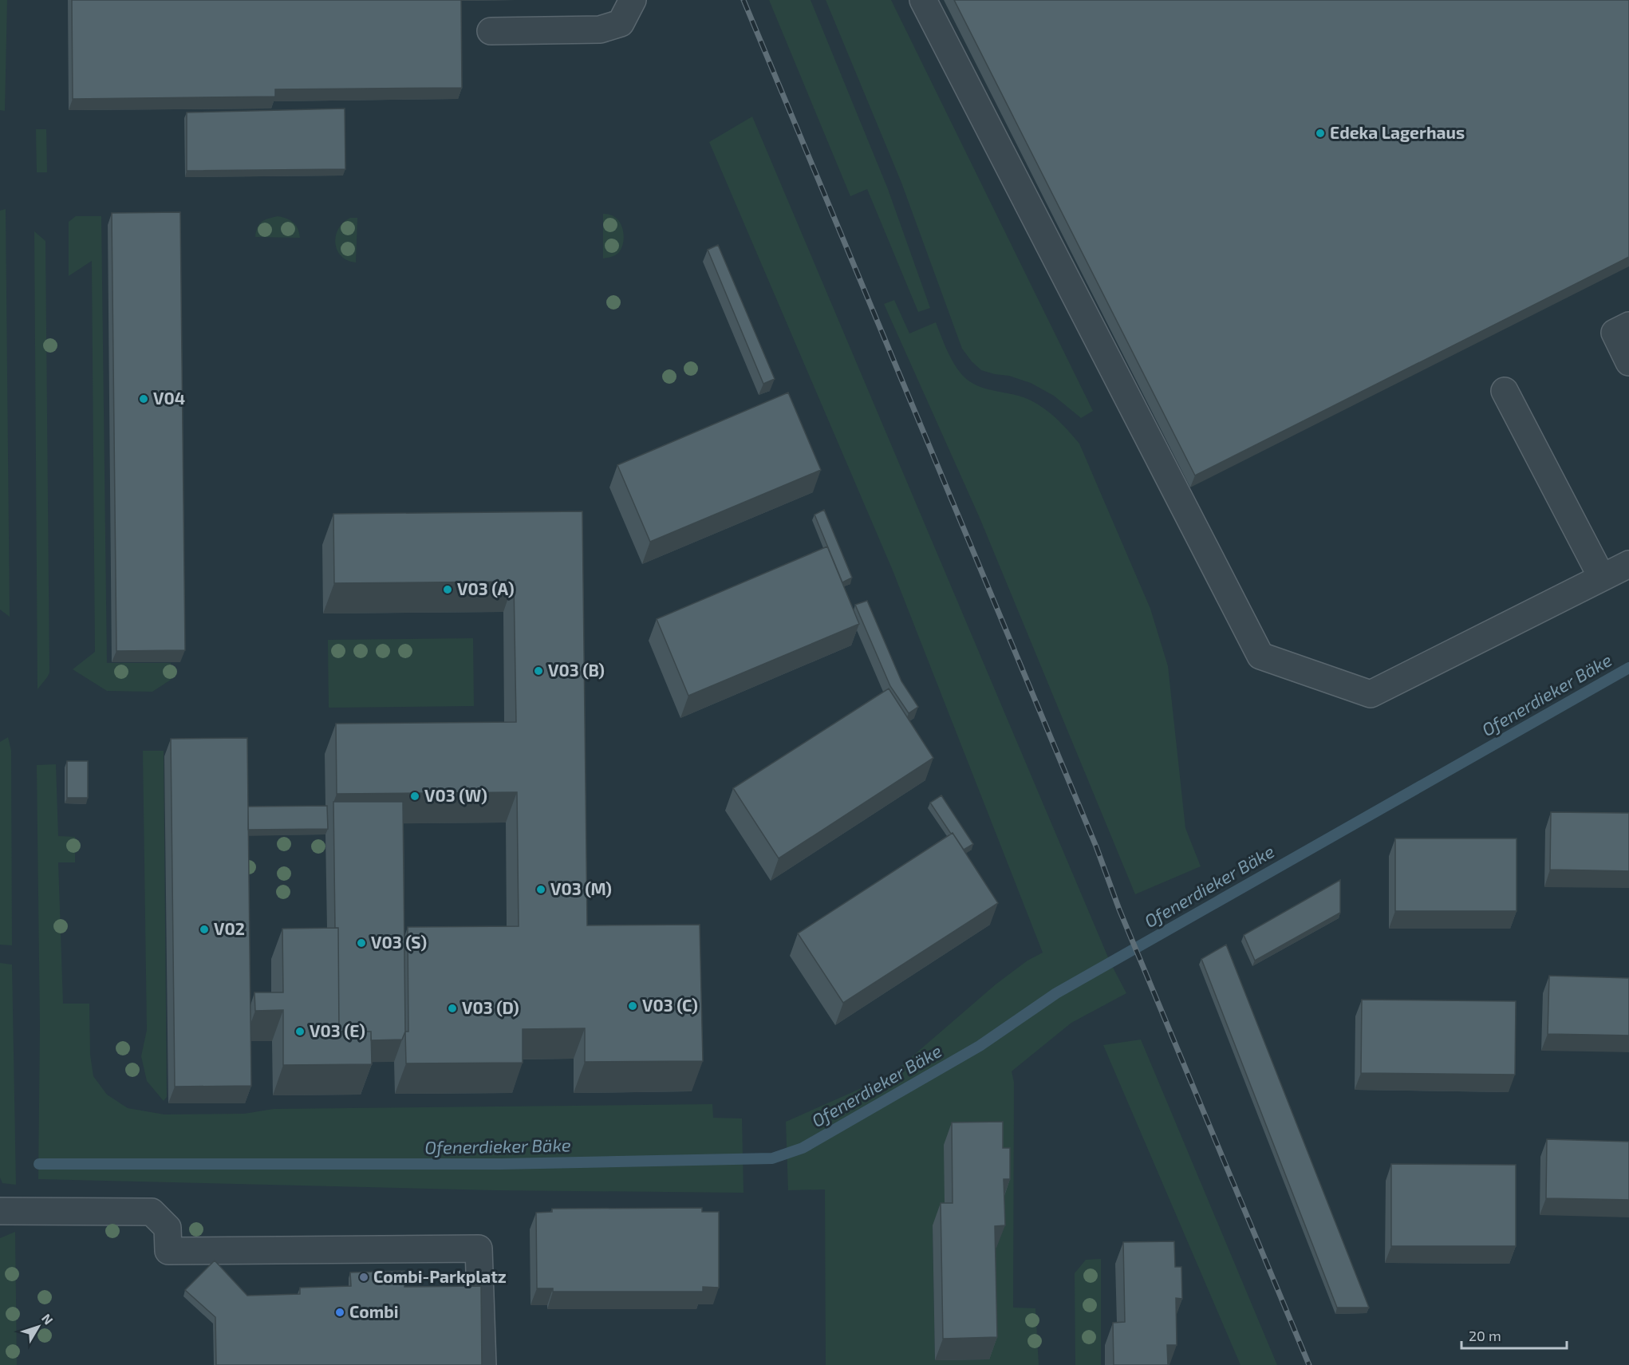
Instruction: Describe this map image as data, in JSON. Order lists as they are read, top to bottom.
{
  "water": ["Ofenerdieker Bäke"],
  "places": [
    "Edeka Lagerhaus",
    "V04",
    "V03 (A)",
    "V03 (B)",
    "V03 (W)",
    "V03 (M)",
    "V02",
    "V03 (S)",
    "V03 (C)",
    "V03 (D)",
    "V03 (E)",
    "Combi-Parkplatz",
    "Combi"
  ],
  "scale_bar": "20 m",
  "north": "top right"
}
